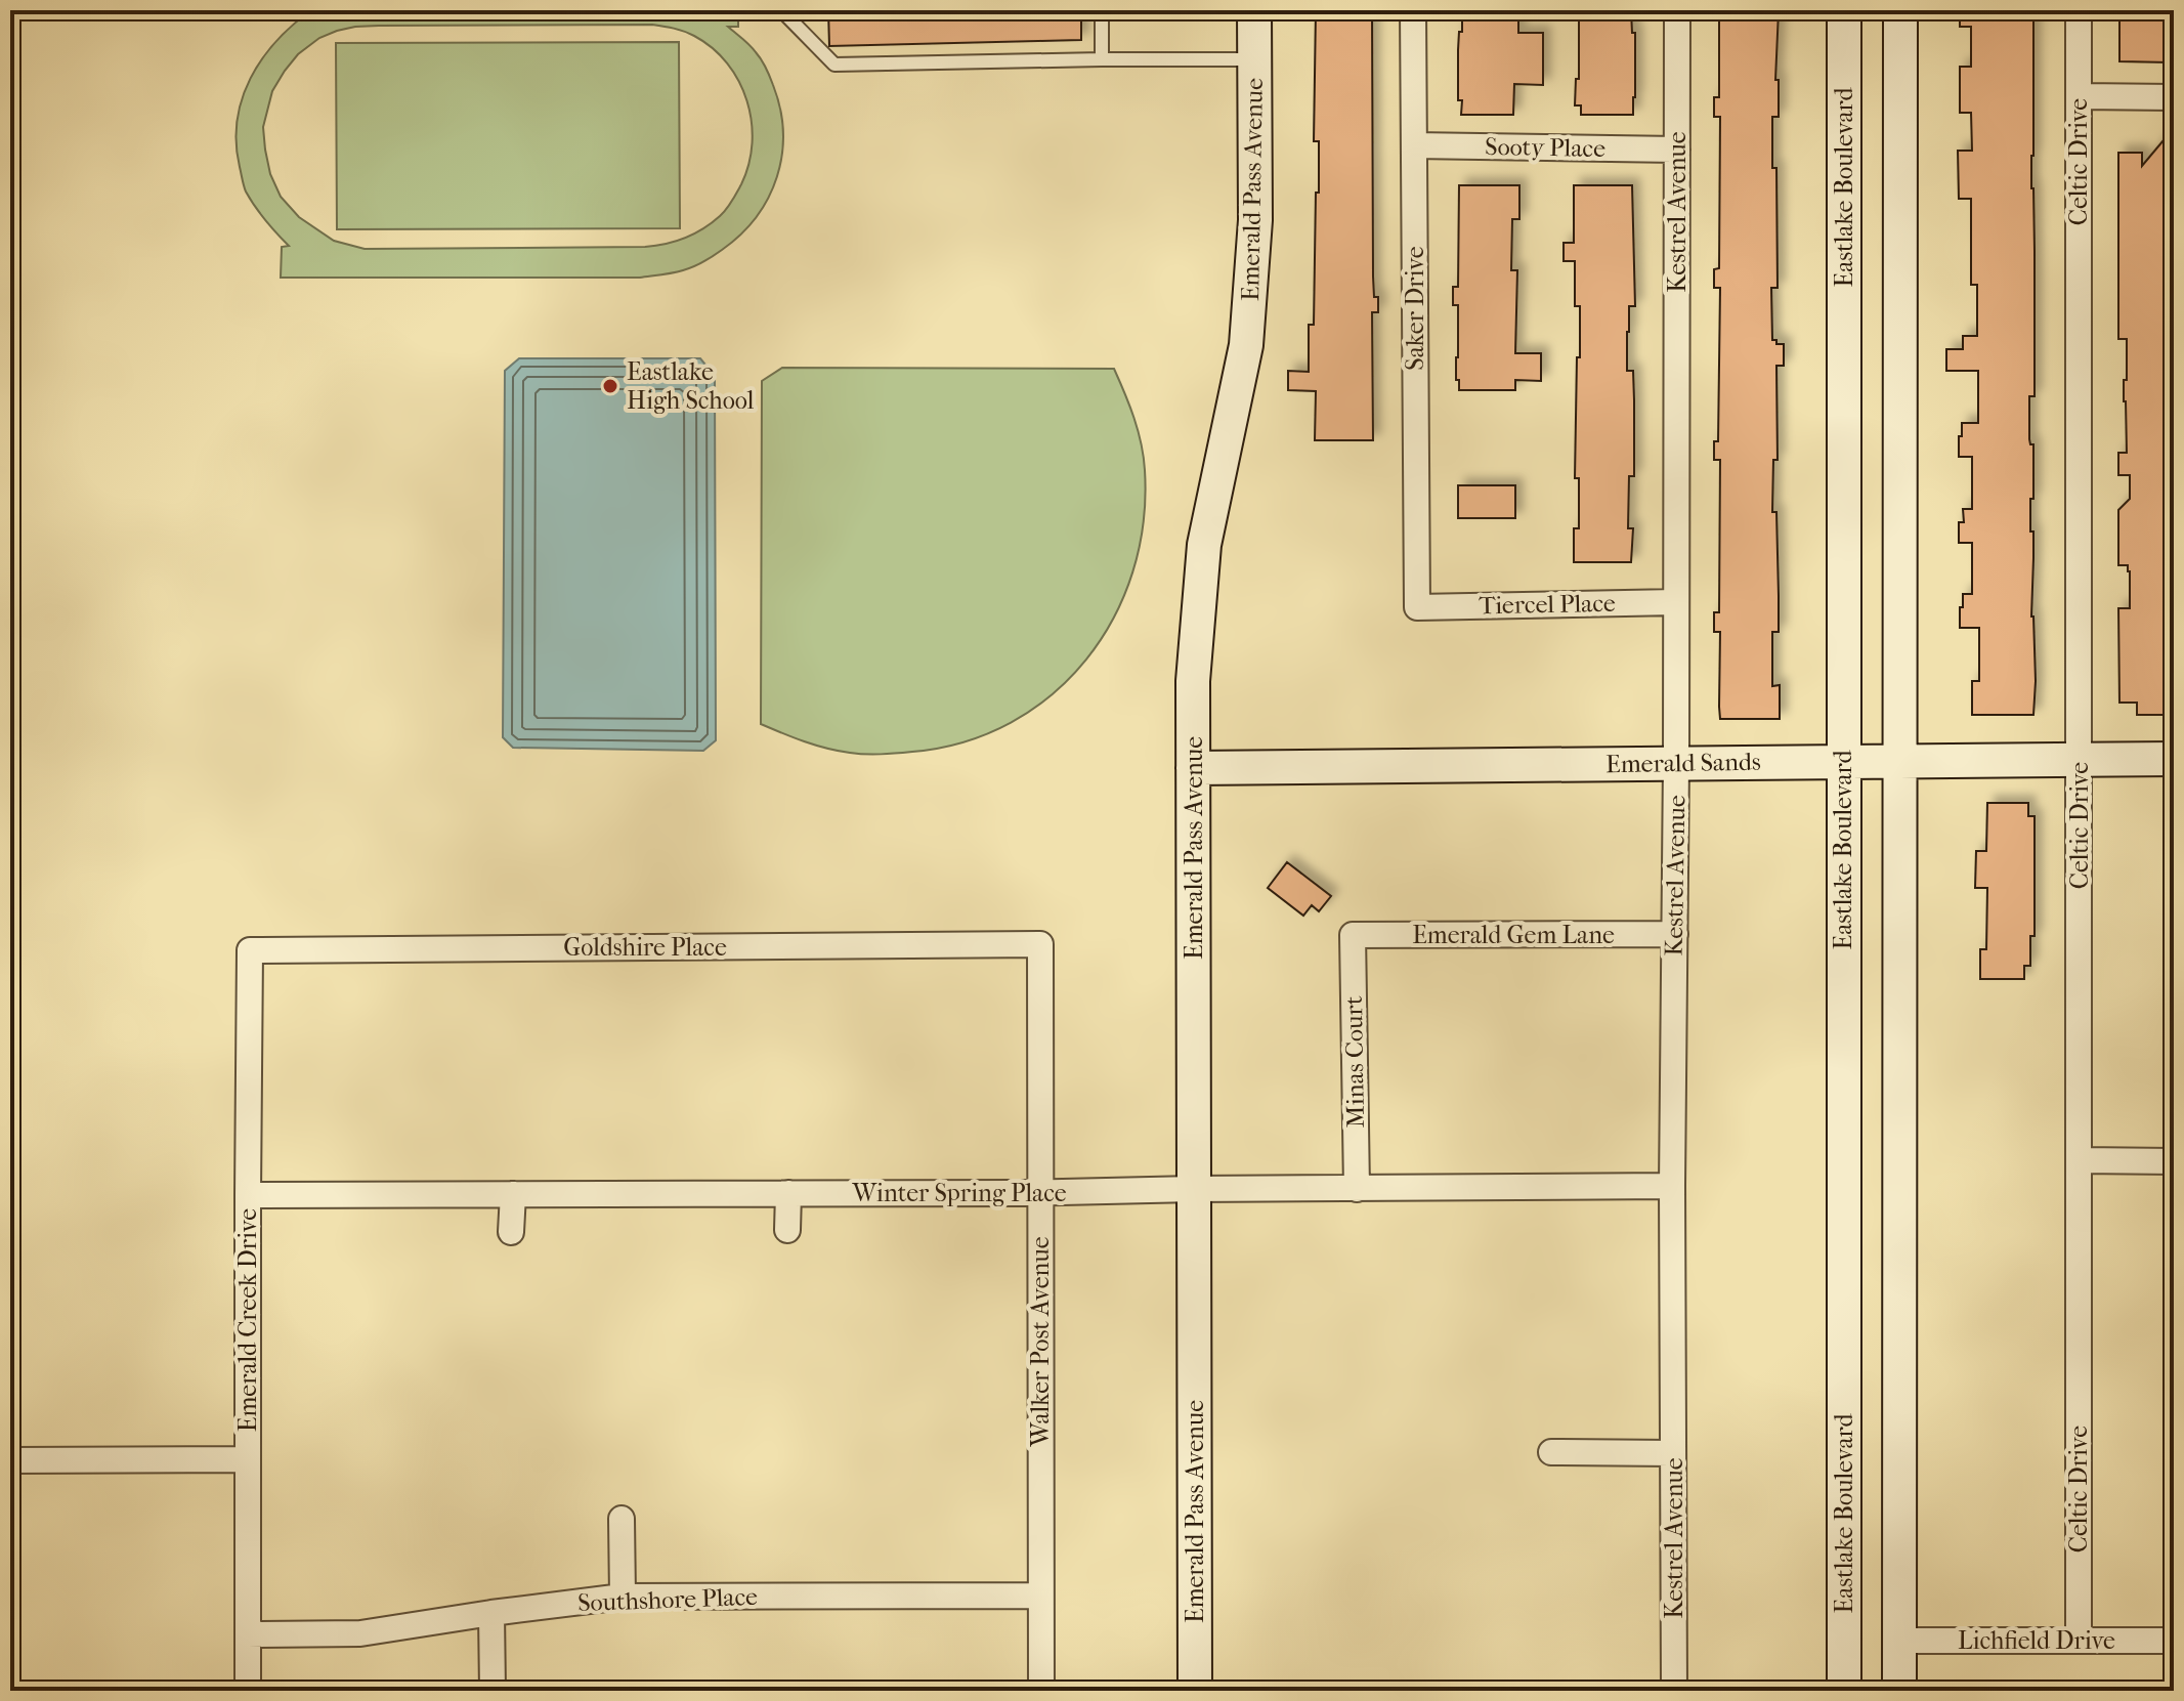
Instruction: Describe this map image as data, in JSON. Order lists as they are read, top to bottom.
{
  "streets": {
    "main road": ["Eastlake Boulevard", "Emerald Pass Avenue", "Emerald Sands"],
    "street": [
      "Sooty Place",
      "Celtic Drive",
      "Kestrel Avenue",
      "Saker Drive",
      "Tiercel Place",
      "Emerald Gem Lane",
      "Goldshire Place",
      "Minas Court",
      "Winter Spring Place",
      "Emerald Creek Drive",
      "Walker Post Avenue",
      "Southshore Place",
      "Lichfield Drive"
    ]
  },
  "crossings": [
    ["Sooty Place", "Kestrel Avenue"],
    ["Sooty Place", "Saker Drive"],
    ["Celtic Drive", "Emerald Sands"],
    ["Celtic Drive", "Lichfield Drive"],
    ["Eastlake Boulevard", "Emerald Sands"],
    ["Emerald Pass Avenue", "Emerald Sands"],
    ["Emerald Pass Avenue", "Winter Spring Place"],
    ["Kestrel Avenue", "Tiercel Place"],
    ["Kestrel Avenue", "Emerald Sands"],
    ["Kestrel Avenue", "Emerald Gem Lane"],
    ["Kestrel Avenue", "Winter Spring Place"],
    ["Saker Drive", "Tiercel Place"],
    ["Emerald Gem Lane", "Minas Court"],
    ["Goldshire Place", "Emerald Creek Drive"],
    ["Goldshire Place", "Walker Post Avenue"],
    ["Minas Court", "Winter Spring Place"],
    ["Winter Spring Place", "Emerald Creek Drive"],
    ["Winter Spring Place", "Walker Post Avenue"],
    ["Emerald Creek Drive", "Southshore Place"],
    ["Walker Post Avenue", "Southshore Place"]
  ],
  "places": ["Eastlake High School"]
}
